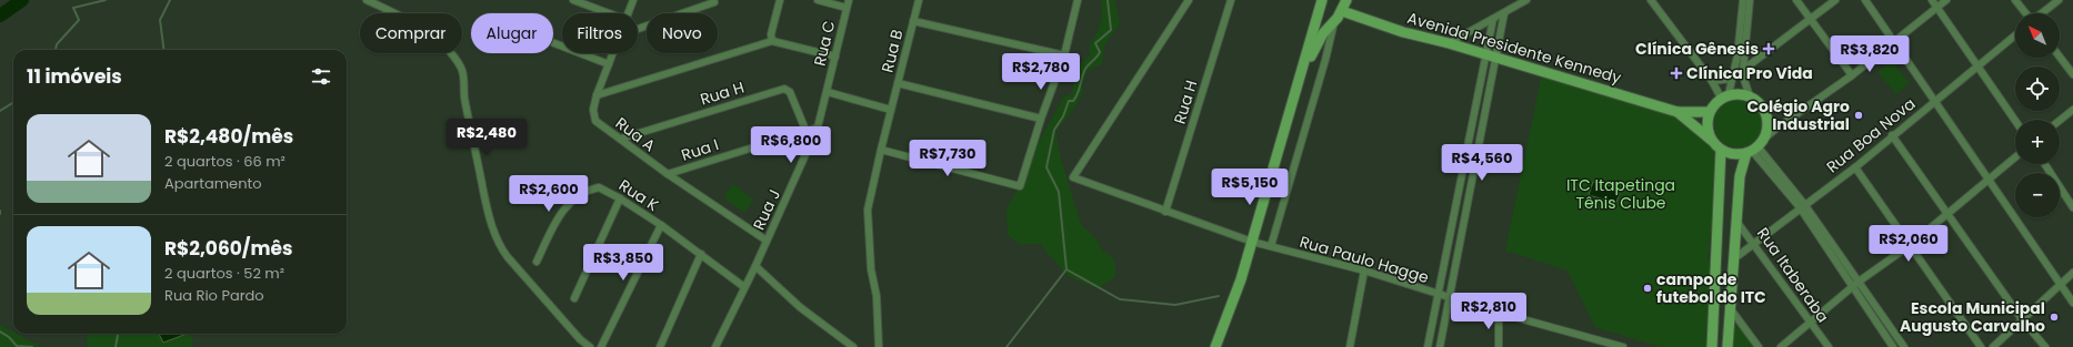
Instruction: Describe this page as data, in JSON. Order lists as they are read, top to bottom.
{
  "streets": {
    "main road": ["Avenida Presidente Kennedy"],
    "street": [
      "Rua C",
      "Rua B",
      "Rua H",
      "Rua A",
      "Rua Boa Nova",
      "Rua I",
      "Rua K",
      "Rua J",
      "Rua Paulo Hagge",
      "Rua Itaberaba"
    ]
  },
  "crossings": [
    ["Rua C", "Rua J"],
    ["Rua H", "Rua A"],
    ["Rua H", "Rua I"],
    ["Rua A", "Rua I"],
    ["Rua A", "Rua J"],
    ["Rua Boa Nova", "Rua Itaberaba"],
    ["Rua I", "Rua J"],
    ["Rua K", "Rua J"]
  ],
  "parks": ["ITC Itapetinga Tênis Clube"],
  "places": {
    "health": ["Clínica Gênesis", "Clínica Pro Vida"],
    "other": ["Colégio Agro Industrial", "campo de futebol do ITC", "Escola Municipal Augusto Carvalho"]
  },
  "north": "top left",
  "page": {
    "map_buttons": ["+", "−"],
    "chip": [
      "Comprar",
      "Alugar",
      "Filtros",
      "Novo"
    ],
    "price": [
      "R$3,820",
      "R$2,780",
      "R$2,480",
      "R$6,800",
      "R$7,730",
      "R$4,560",
      "R$5,150",
      "R$2,600",
      "R$2,060",
      "R$3,850",
      "R$2,810"
    ],
    "heading": "11 imóveis",
    "list": [
      {
        "name": "R$2,480/mês",
        "note": "2 quartos · 66 m² · Apartamento"
      },
      {
        "name": "R$2,060/mês",
        "note": "2 quartos · 52 m² · Rua Rio Pardo"
      }
    ]
  }
}
